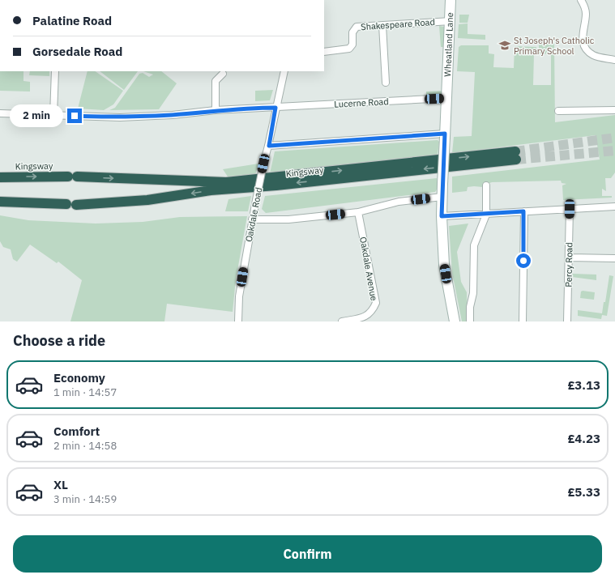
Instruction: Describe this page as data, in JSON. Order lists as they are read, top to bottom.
{
  "streets": {
    "highway": ["Kingsway"],
    "main road": ["Wheatland Lane"],
    "street": [
      "Shakespeare Road",
      "Lucerne Road",
      "Oakdale Road",
      "Percy Road",
      "Oakdale Avenue"
    ]
  },
  "crossings": [
    ["Shakespeare Road", "Wheatland Lane"],
    ["Wheatland Lane", "Lucerne Road"],
    ["Lucerne Road", "Oakdale Road"]
  ],
  "places": {
    "school or university": ["St Joseph's Catholic Primary School"]
  },
  "page": {
    "banner": ["Palatine Road", "Gorsedale Road"],
    "bubble": "2 min",
    "heading": "Choose a ride",
    "list": [
      {
        "name": "Economy",
        "note": "1 min · 14:57",
        "value": "£3.13"
      },
      {
        "name": "Comfort",
        "note": "2 min · 14:58",
        "value": "£4.23"
      },
      {
        "name": "XL",
        "note": "3 min · 14:59",
        "value": "£5.33"
      }
    ],
    "buttons": "Confirm"
  }
}
